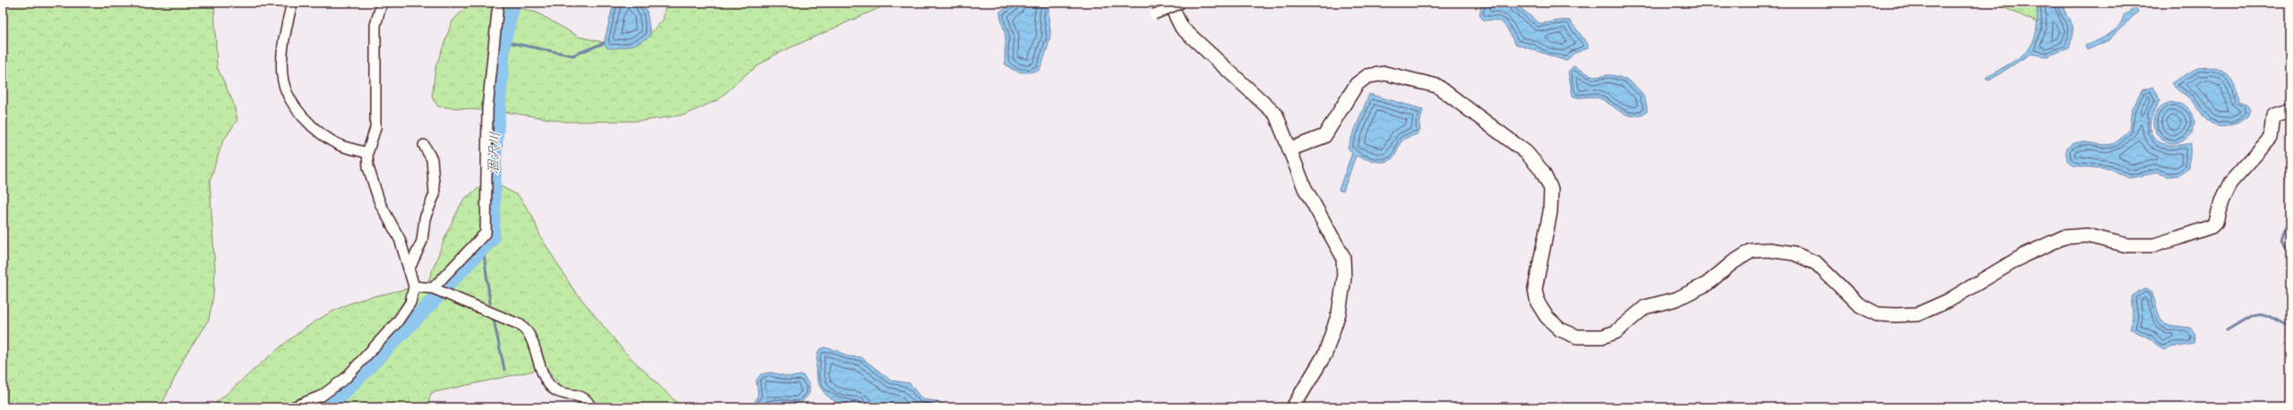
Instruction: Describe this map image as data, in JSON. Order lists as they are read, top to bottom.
{
  "water": ["涸沢川"]
}
